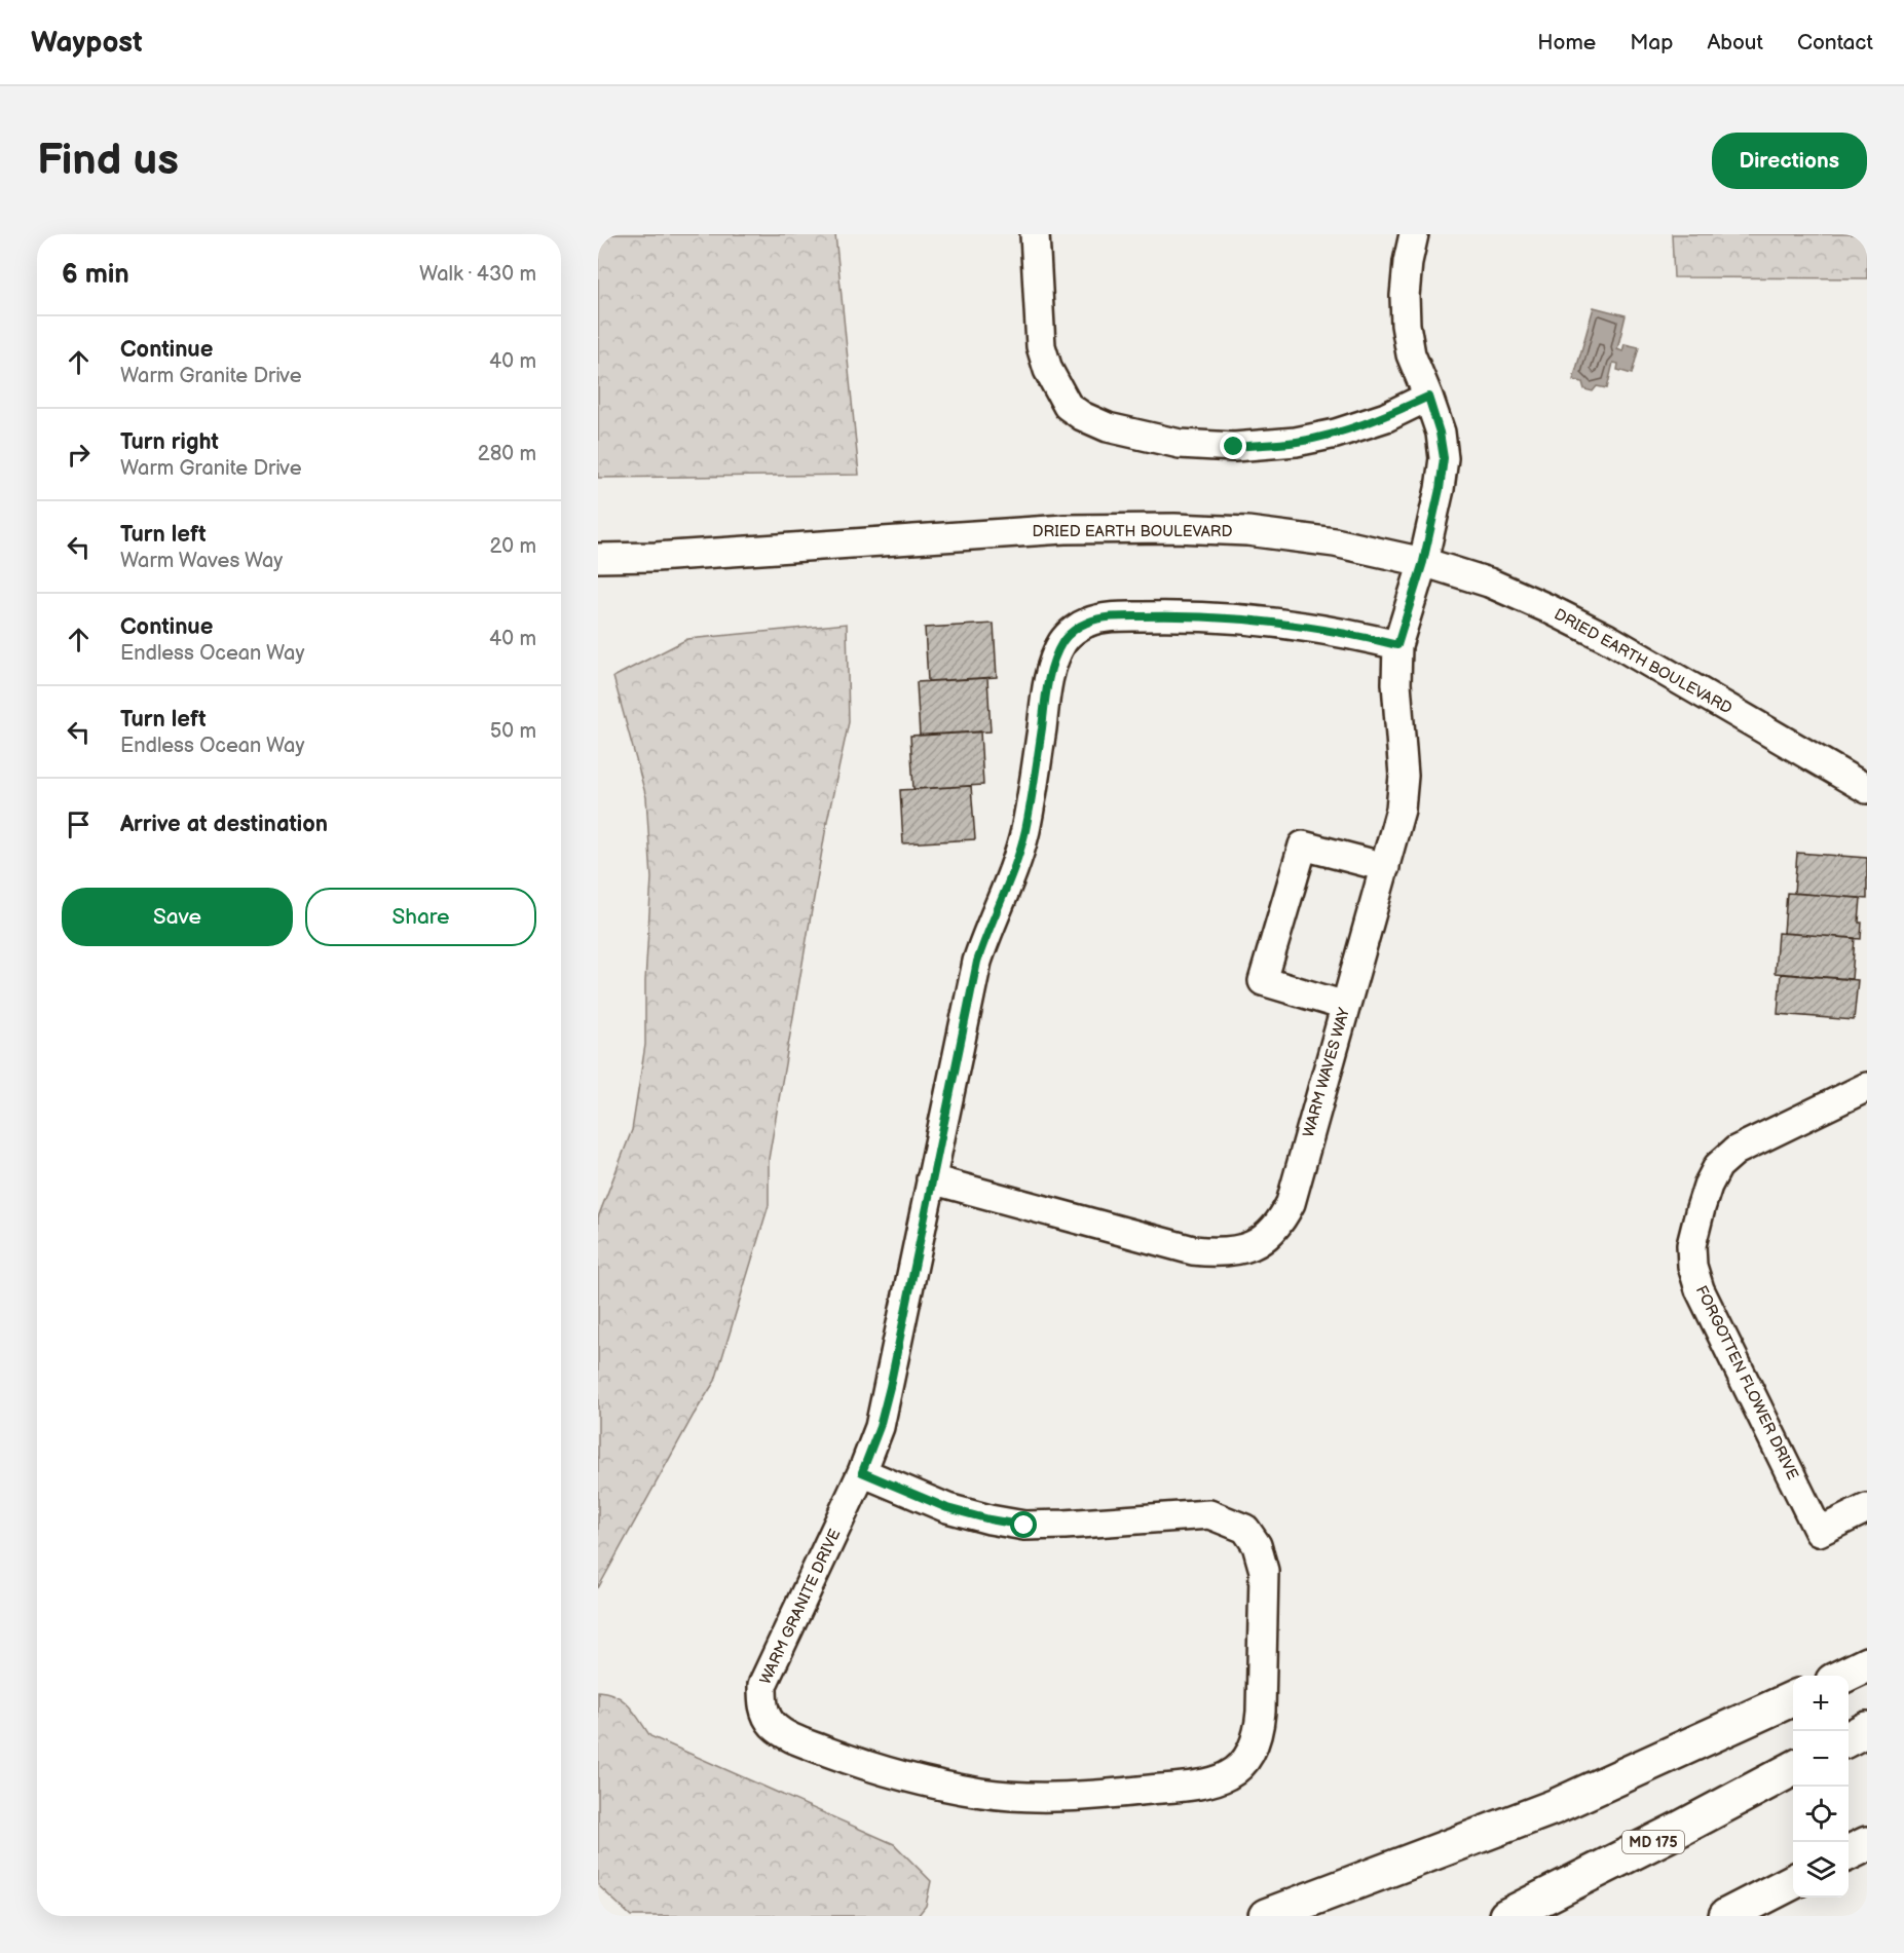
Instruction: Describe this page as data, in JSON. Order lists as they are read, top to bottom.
{
  "streets": {
    "main road": ["MD 175"],
    "street": [
      "DRIED EARTH BOULEVARD",
      "WARM WAVES WAY",
      "FORGOTTEN FLOWER DRIVE",
      "WARM GRANITE DRIVE"
    ]
  },
  "crossings": [
    ["DRIED EARTH BOULEVARD", "WARM WAVES WAY"],
    ["WARM WAVES WAY", "WARM GRANITE DRIVE"]
  ],
  "page": {
    "header": "Waypost",
    "nav": [
      "Home",
      "Map",
      "About",
      "Contact"
    ],
    "buttons": [
      "Directions",
      ["Save", "Share"]
    ],
    "title": "Find us",
    "heading": ["6 min", "Walk · 430 m"],
    "list": [
      ["Continue", "Warm Granite Drive", "40 m"],
      ["Turn right", "Warm Granite Drive", "280 m"],
      ["Turn left", "Warm Waves Way", "20 m"],
      ["Continue", "Endless Ocean Way", "40 m"],
      ["Turn left", "Endless Ocean Way", "50 m"],
      "Arrive at destination"
    ],
    "map_buttons": ["+", "−"]
  }
}
